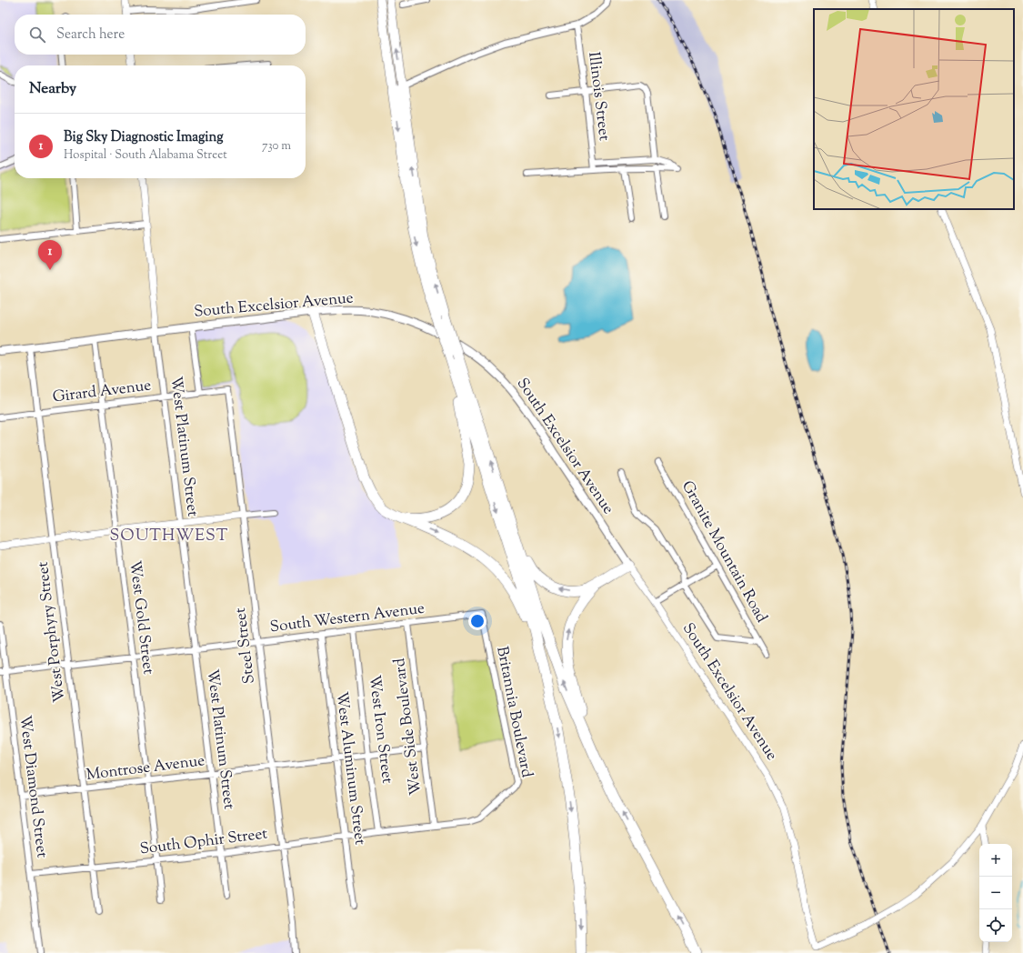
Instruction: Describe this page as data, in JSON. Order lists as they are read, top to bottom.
{
  "streets": {
    "main road": ["South Excelsior Avenue"],
    "street": [
      "Illinois Street",
      "Girard Avenue",
      "West Platinum Street",
      "Granite Mountain Road",
      "West Gold Street",
      "South Western Avenue",
      "West Porphyry Street",
      "Steel Street",
      "Britannia Boulevard",
      "West Side Boulevard",
      "West Iron Street",
      "Montrose Avenue",
      "West Aluminum Street",
      "West Diamond Street",
      "South Ophir Street"
    ]
  },
  "crossings": [
    ["South Excelsior Avenue", "West Platinum Street"],
    ["South Excelsior Avenue", "West Gold Street"],
    ["South Excelsior Avenue", "West Porphyry Street"],
    ["Girard Avenue", "West Platinum Street"],
    ["Girard Avenue", "West Gold Street"],
    ["Girard Avenue", "West Porphyry Street"],
    ["Girard Avenue", "Steel Street"],
    ["West Platinum Street", "South Western Avenue"],
    ["West Platinum Street", "Montrose Avenue"],
    ["West Platinum Street", "South Ophir Street"],
    ["West Gold Street", "South Western Avenue"],
    ["West Gold Street", "Montrose Avenue"],
    ["West Gold Street", "South Ophir Street"],
    ["South Western Avenue", "West Porphyry Street"],
    ["South Western Avenue", "Steel Street"],
    ["South Western Avenue", "Britannia Boulevard"],
    ["South Western Avenue", "West Side Boulevard"],
    ["South Western Avenue", "West Iron Street"],
    ["South Western Avenue", "West Aluminum Street"],
    ["South Western Avenue", "West Diamond Street"],
    ["West Porphyry Street", "Montrose Avenue"],
    ["West Porphyry Street", "South Ophir Street"],
    ["Steel Street", "Montrose Avenue"],
    ["Steel Street", "South Ophir Street"],
    ["Britannia Boulevard", "West Side Boulevard"],
    ["Britannia Boulevard", "South Ophir Street"],
    ["West Side Boulevard", "Montrose Avenue"],
    ["West Side Boulevard", "South Ophir Street"],
    ["West Iron Street", "Montrose Avenue"],
    ["West Iron Street", "South Ophir Street"],
    ["Montrose Avenue", "West Aluminum Street"],
    ["Montrose Avenue", "West Diamond Street"],
    ["West Aluminum Street", "South Ophir Street"],
    ["West Diamond Street", "South Ophir Street"]
  ],
  "districts": ["SOUTHWEST"],
  "page": {
    "search": "Search here",
    "heading": "Nearby",
    "list": [
      {
        "mark": "1",
        "name": "Big Sky Diagnostic Imaging",
        "note": "Hospital · South Alabama Street",
        "value": "730 m"
      }
    ],
    "pins": "1",
    "map_buttons": ["+", "−"]
  }
}
